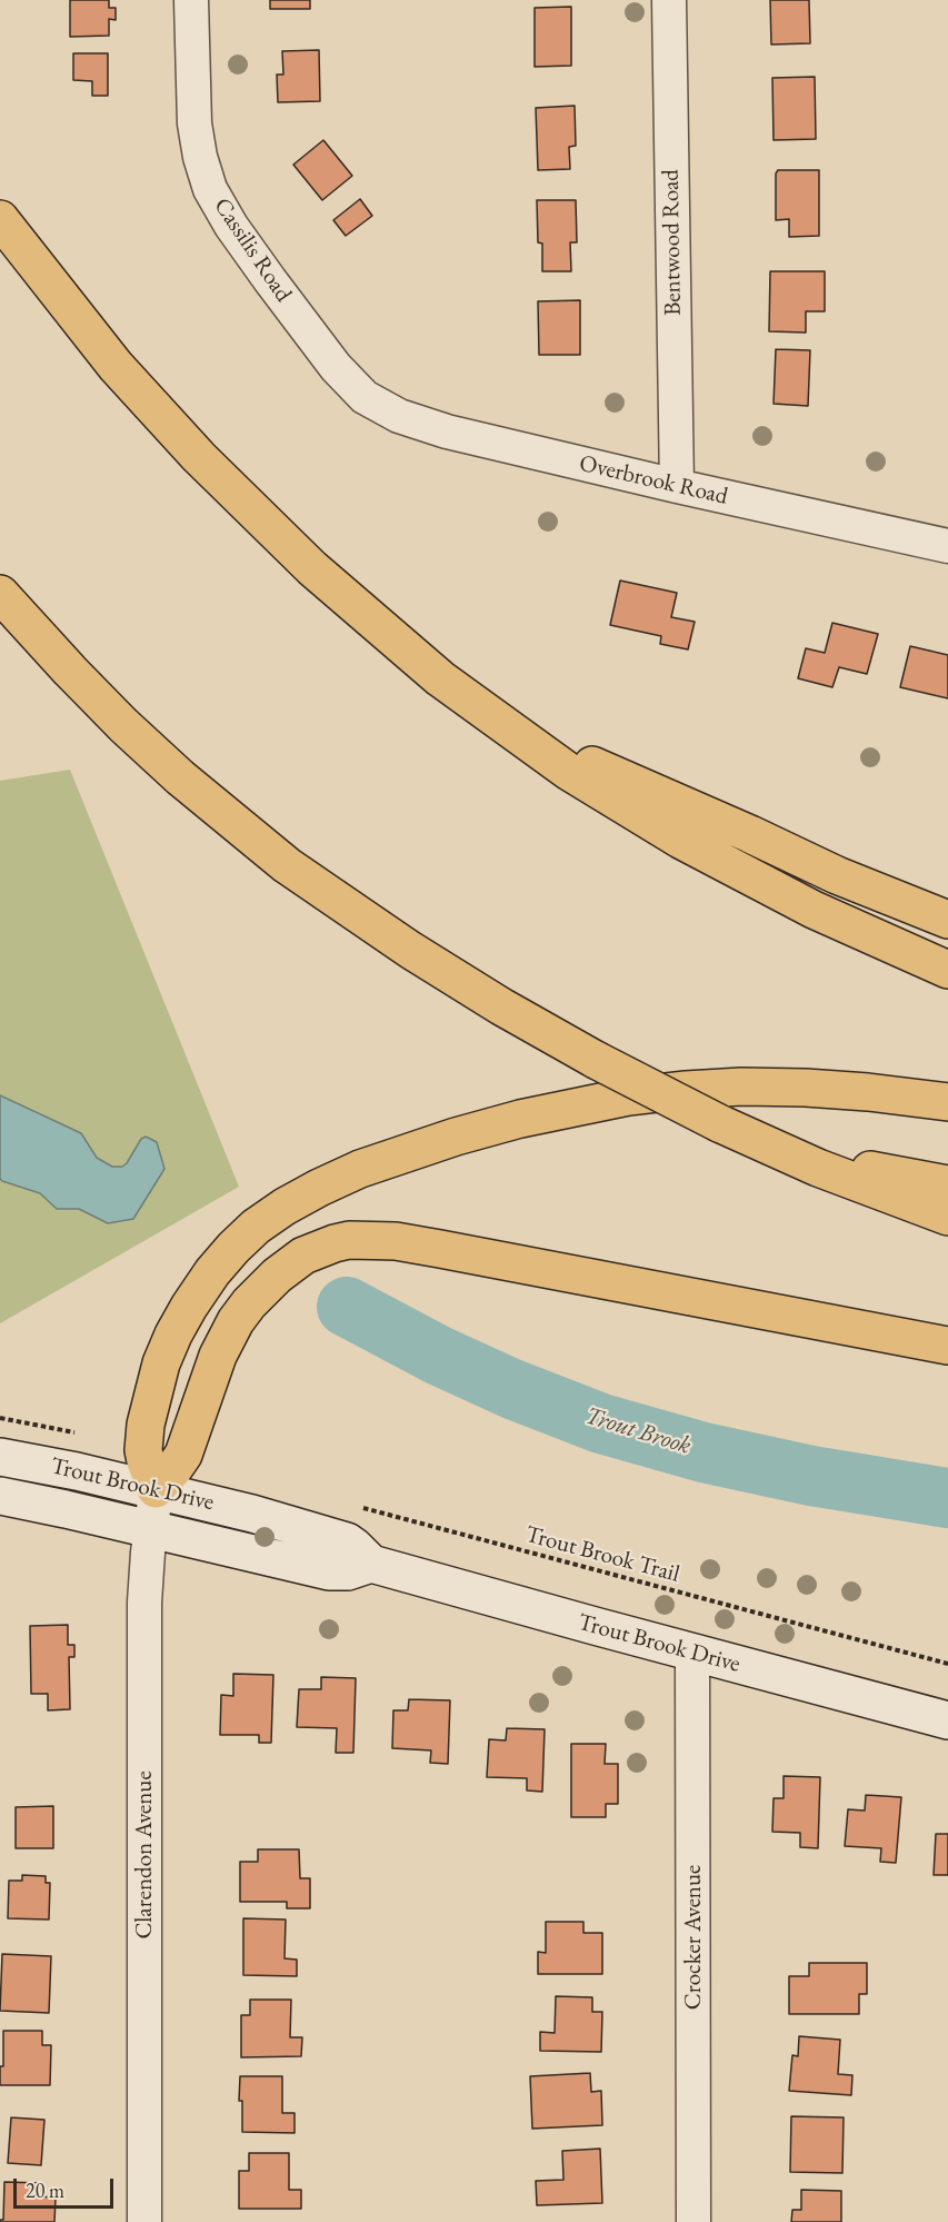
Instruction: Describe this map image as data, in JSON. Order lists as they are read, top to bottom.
{
  "streets": {
    "main road": ["Trout Brook Drive"],
    "street": [
      "Bentwood Road",
      "Cassilis Road",
      "Overbrook Road",
      "Clarendon Avenue",
      "Crocker Avenue"
    ],
    "path": ["Trout Brook Trail"]
  },
  "crossings": [
    ["Bentwood Road", "Overbrook Road"],
    ["Cassilis Road", "Overbrook Road"],
    ["Trout Brook Drive", "Clarendon Avenue"],
    ["Trout Brook Drive", "Crocker Avenue"]
  ],
  "water": ["Trout Brook"],
  "scale_bar": "20 m"
}
